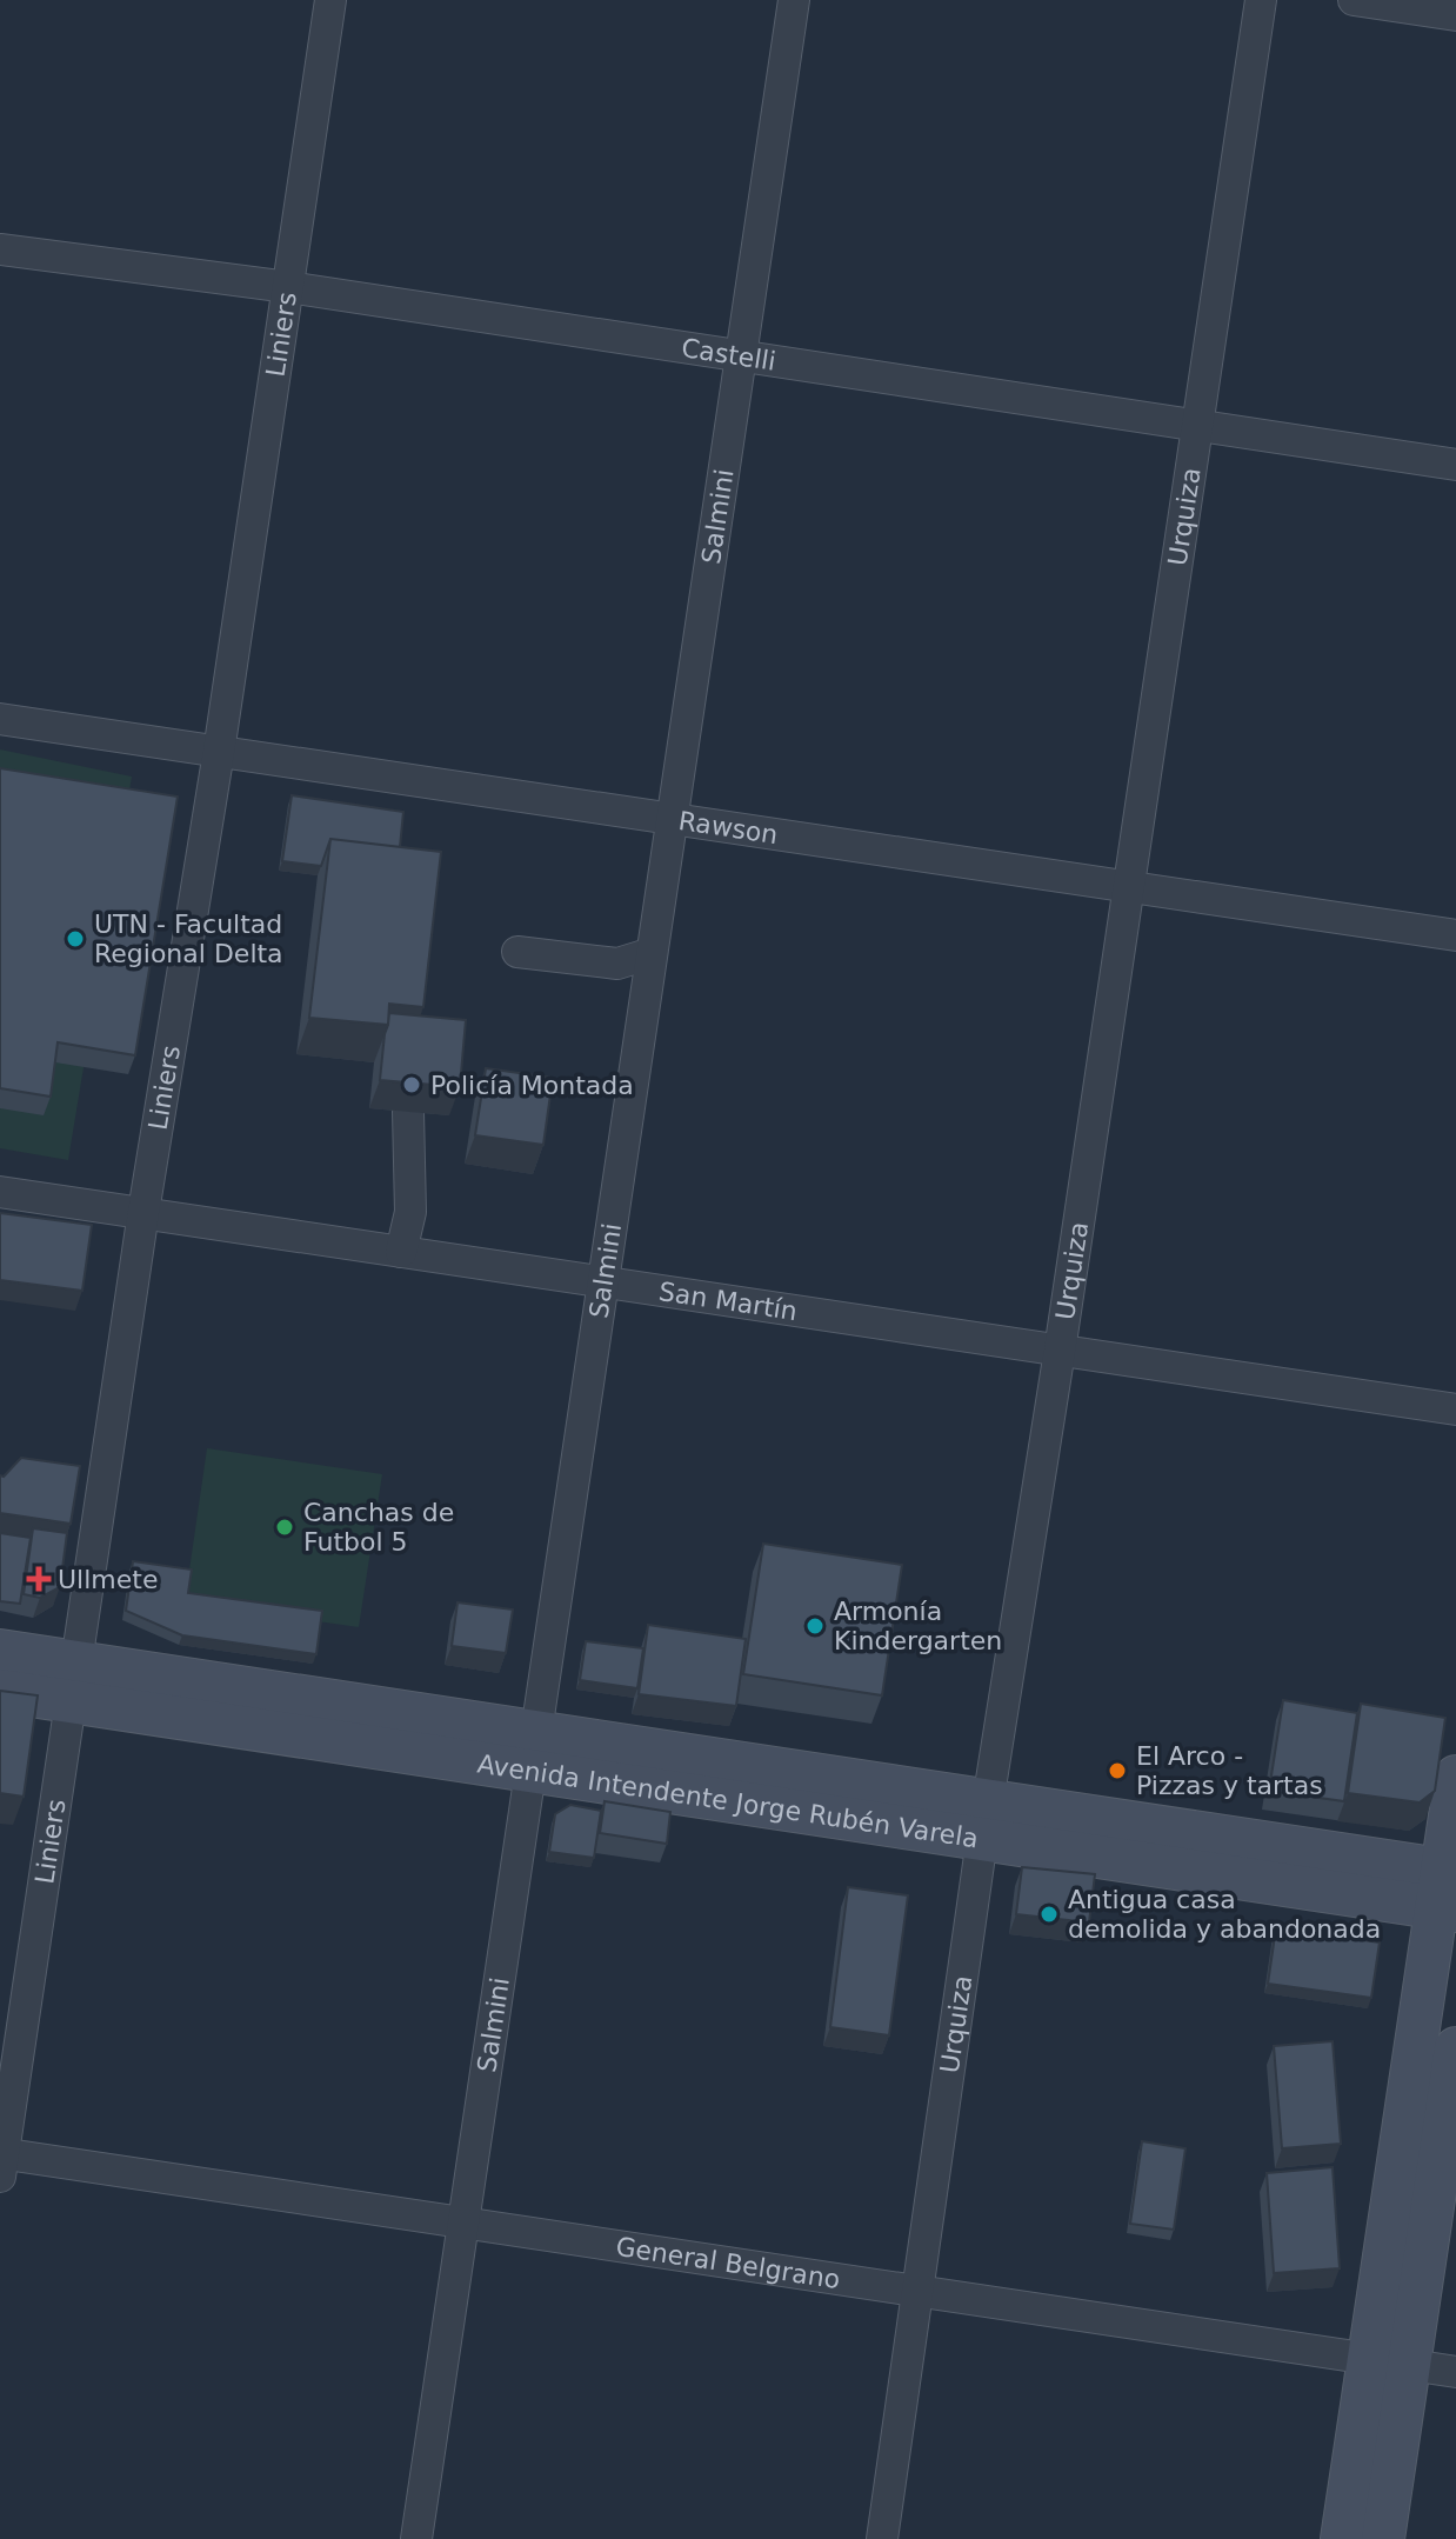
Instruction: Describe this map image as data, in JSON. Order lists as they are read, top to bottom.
{
  "streets": {
    "main road": ["Avenida Intendente Jorge Rubén Varela"],
    "street": [
      "Liniers",
      "Castelli",
      "Salmini",
      "Urquiza",
      "Rawson",
      "San Martín",
      "General Belgrano"
    ]
  },
  "crossings": [
    ["Liniers", "Castelli"],
    ["Liniers", "Rawson"],
    ["Liniers", "San Martín"],
    ["Liniers", "Avenida Intendente Jorge Rubén Varela"],
    ["Liniers", "General Belgrano"],
    ["Castelli", "Salmini"],
    ["Castelli", "Urquiza"],
    ["Salmini", "Rawson"],
    ["Salmini", "San Martín"],
    ["Salmini", "Avenida Intendente Jorge Rubén Varela"],
    ["Salmini", "General Belgrano"],
    ["Urquiza", "Rawson"],
    ["Urquiza", "San Martín"],
    ["Urquiza", "Avenida Intendente Jorge Rubén Varela"],
    ["Urquiza", "General Belgrano"]
  ],
  "places": {
    "other": [
      "UTN - Facultad Regional Delta",
      "Policía Montada",
      "Canchas de Futbol 5",
      "Armonía Kindergarten",
      "El Arco - Pizzas y tartas",
      "Antigua casa demolida y abandonada"
    ],
    "health": ["Ullmete"]
  }
}
